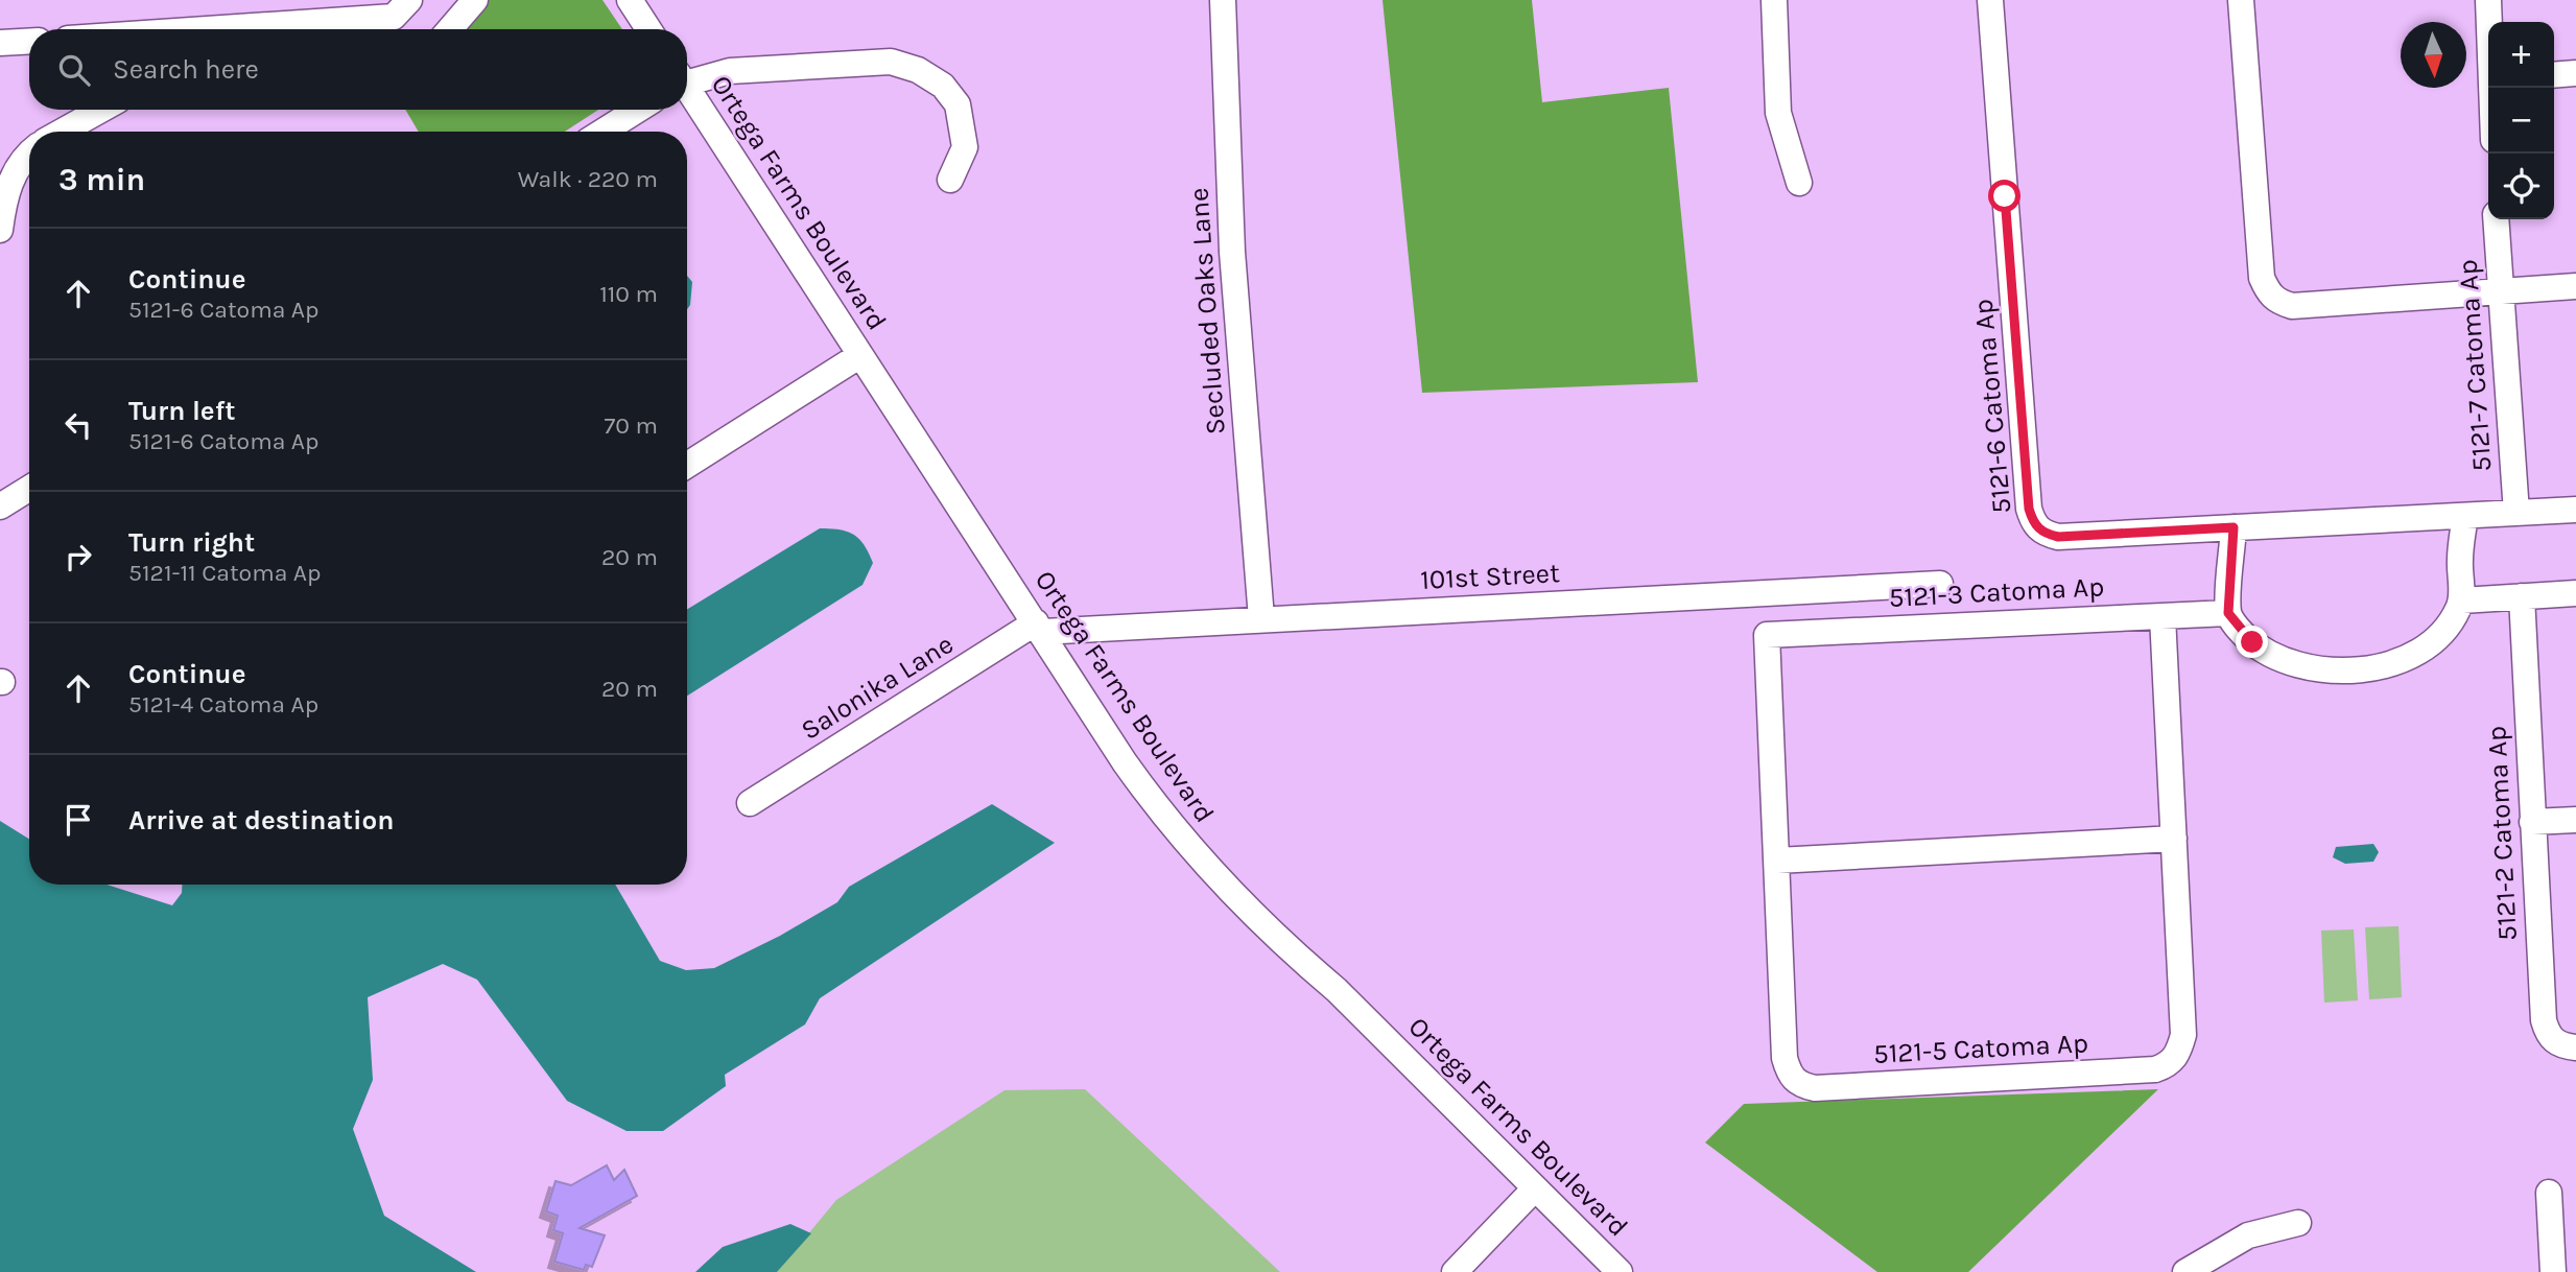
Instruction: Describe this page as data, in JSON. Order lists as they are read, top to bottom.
{
  "streets": {
    "street": [
      "Ortega Farms Boulevard",
      "Secluded Oaks Lane",
      "5121-7 Catoma Ap",
      "5121-6 Catoma Ap",
      "101st Street",
      "5121-3 Catoma Ap",
      "Salonika Lane",
      "5121-2 Catoma Ap",
      "5121-5 Catoma Ap"
    ]
  },
  "crossings": [
    ["Ortega Farms Boulevard", "101st Street"],
    ["Ortega Farms Boulevard", "Salonika Lane"],
    ["Secluded Oaks Lane", "101st Street"],
    ["5121-7 Catoma Ap", "5121-6 Catoma Ap"],
    ["101st Street", "Salonika Lane"],
    ["5121-3 Catoma Ap", "5121-5 Catoma Ap"]
  ],
  "north": "bottom",
  "page": {
    "map_buttons": ["+", "−"],
    "search": "Search here",
    "heading": ["3 min", "Walk · 220 m"],
    "list": [
      ["Continue", "5121-6 Catoma Ap", "110 m"],
      ["Turn left", "5121-6 Catoma Ap", "70 m"],
      ["Turn right", "5121-11 Catoma Ap", "20 m"],
      ["Continue", "5121-4 Catoma Ap", "20 m"],
      "Arrive at destination"
    ]
  }
}
